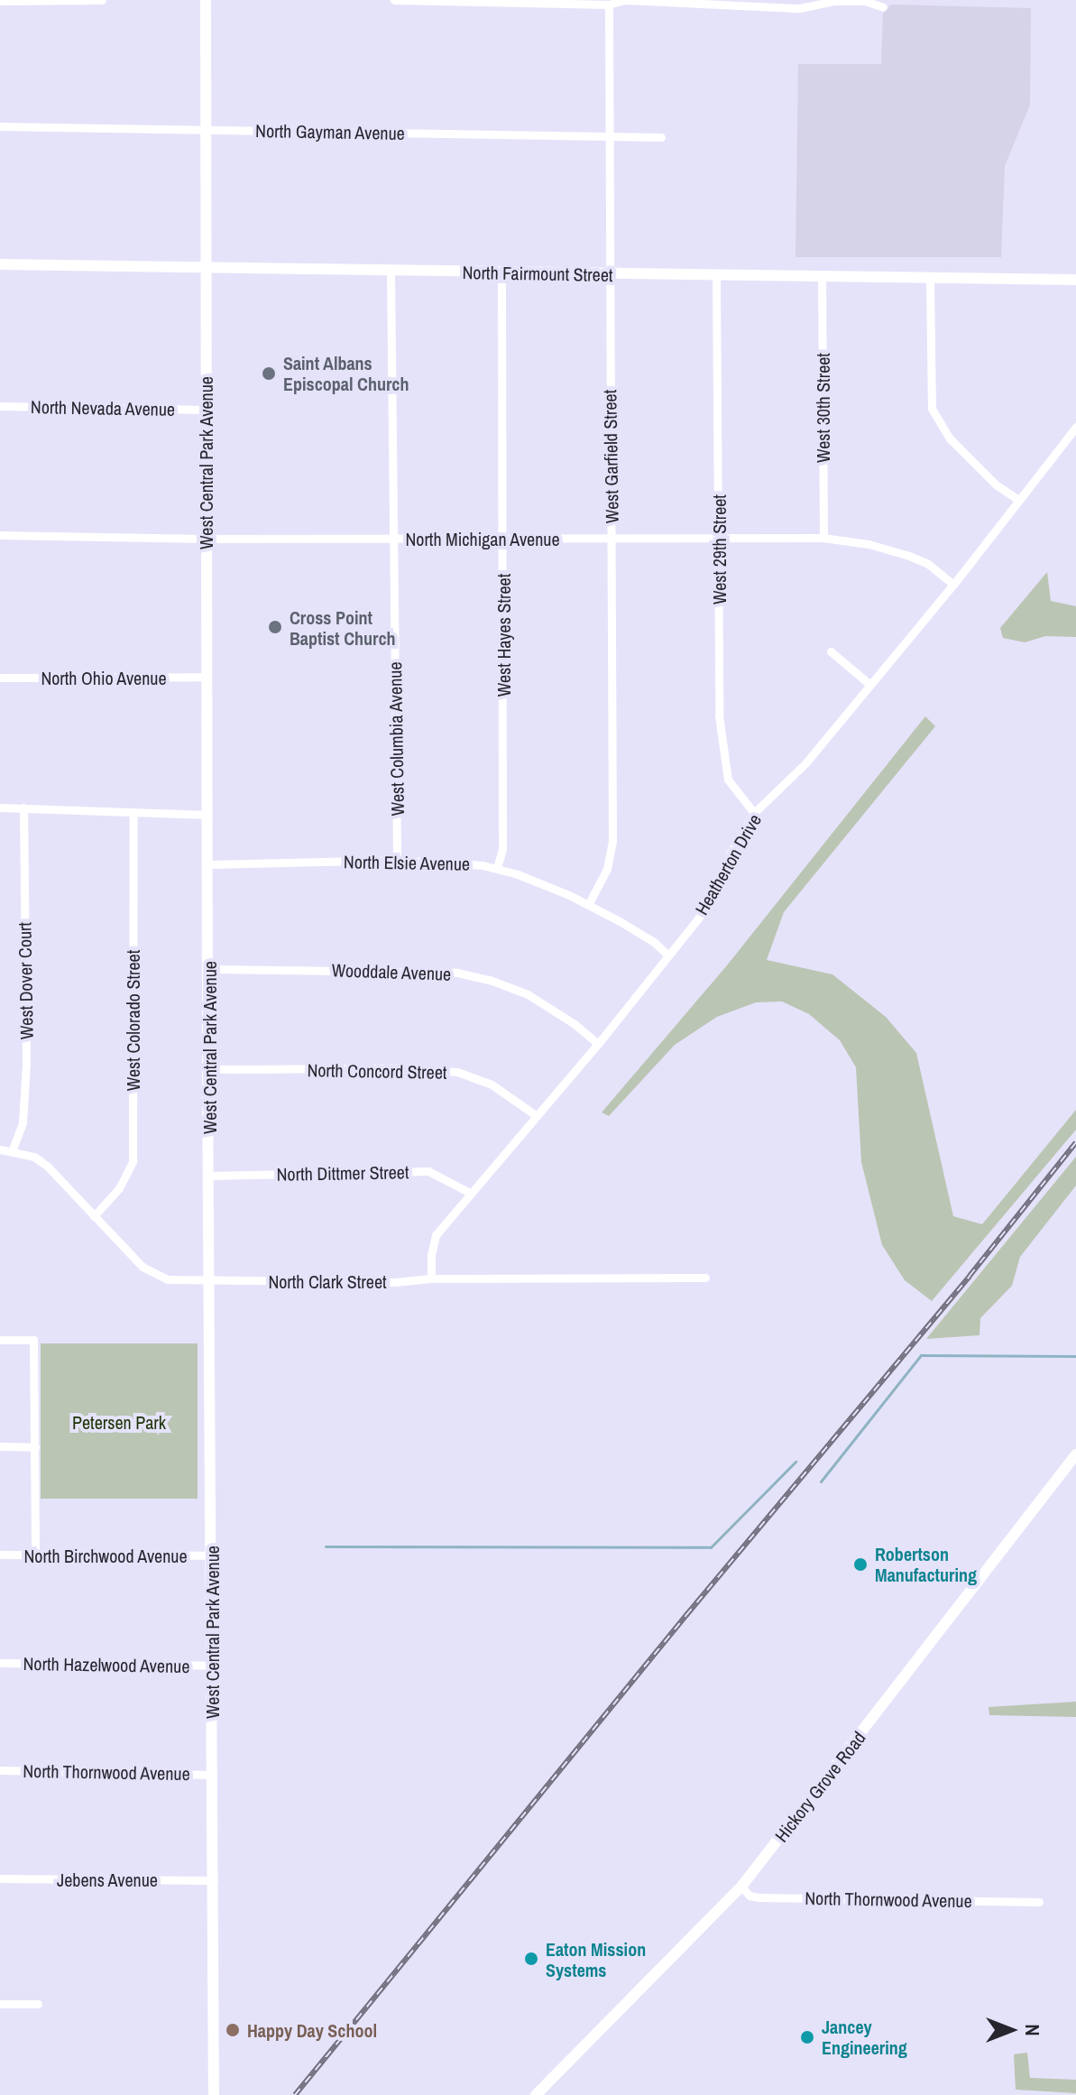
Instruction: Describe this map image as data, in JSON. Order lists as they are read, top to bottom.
{
  "streets": {
    "street": [
      "North Gayman Avenue",
      "North Fairmount Street",
      "North Nevada Avenue",
      "West 30th Street",
      "West Garfield Street",
      "West Central Park Avenue",
      "North Michigan Avenue",
      "West 29th Street",
      "West Hayes Street",
      "North Ohio Avenue",
      "West Columbia Avenue",
      "North Elsie Avenue",
      "Heatherton Drive",
      "Wooddale Avenue",
      "West Dover Court",
      "West Colorado Street",
      "North Concord Street",
      "North Dittmer Street",
      "North Clark Street",
      "North Birchwood Avenue",
      "North Hazelwood Avenue",
      "North Thornwood Avenue",
      "Hickory Grove Road",
      "Jebens Avenue"
    ]
  },
  "crossings": [
    ["North Gayman Avenue", "West Garfield Street"],
    ["North Gayman Avenue", "West Central Park Avenue"],
    ["North Fairmount Street", "West 30th Street"],
    ["North Fairmount Street", "West Garfield Street"],
    ["North Fairmount Street", "West Central Park Avenue"],
    ["North Fairmount Street", "West 29th Street"],
    ["North Fairmount Street", "West Hayes Street"],
    ["North Fairmount Street", "West Columbia Avenue"],
    ["North Nevada Avenue", "West Central Park Avenue"],
    ["West 30th Street", "North Michigan Avenue"],
    ["West Garfield Street", "North Michigan Avenue"],
    ["West Garfield Street", "North Elsie Avenue"],
    ["West Central Park Avenue", "North Michigan Avenue"],
    ["West Central Park Avenue", "North Ohio Avenue"],
    ["West Central Park Avenue", "North Elsie Avenue"],
    ["West Central Park Avenue", "Wooddale Avenue"],
    ["West Central Park Avenue", "North Concord Street"],
    ["West Central Park Avenue", "North Dittmer Street"],
    ["West Central Park Avenue", "North Clark Street"],
    ["West Central Park Avenue", "North Birchwood Avenue"],
    ["West Central Park Avenue", "North Hazelwood Avenue"],
    ["West Central Park Avenue", "North Thornwood Avenue"],
    ["West Central Park Avenue", "Jebens Avenue"],
    ["North Michigan Avenue", "West 29th Street"],
    ["North Michigan Avenue", "West Hayes Street"],
    ["North Michigan Avenue", "West Columbia Avenue"],
    ["North Michigan Avenue", "Heatherton Drive"],
    ["West 29th Street", "Heatherton Drive"],
    ["West Hayes Street", "North Elsie Avenue"],
    ["West Columbia Avenue", "North Elsie Avenue"],
    ["North Elsie Avenue", "Heatherton Drive"],
    ["Heatherton Drive", "Wooddale Avenue"],
    ["Heatherton Drive", "North Concord Street"],
    ["Heatherton Drive", "North Dittmer Street"],
    ["Heatherton Drive", "North Clark Street"],
    ["West Dover Court", "North Clark Street"],
    ["West Colorado Street", "North Clark Street"],
    ["North Thornwood Avenue", "Hickory Grove Road"]
  ],
  "parks": ["Petersen Park"],
  "places": [
    "Saint Albans Episcopal Church",
    "Cross Point Baptist Church",
    "Robertson Manufacturing",
    "Eaton Mission Systems",
    "Happy Day School",
    "Jancey Engineering"
  ],
  "north": "right"
}
